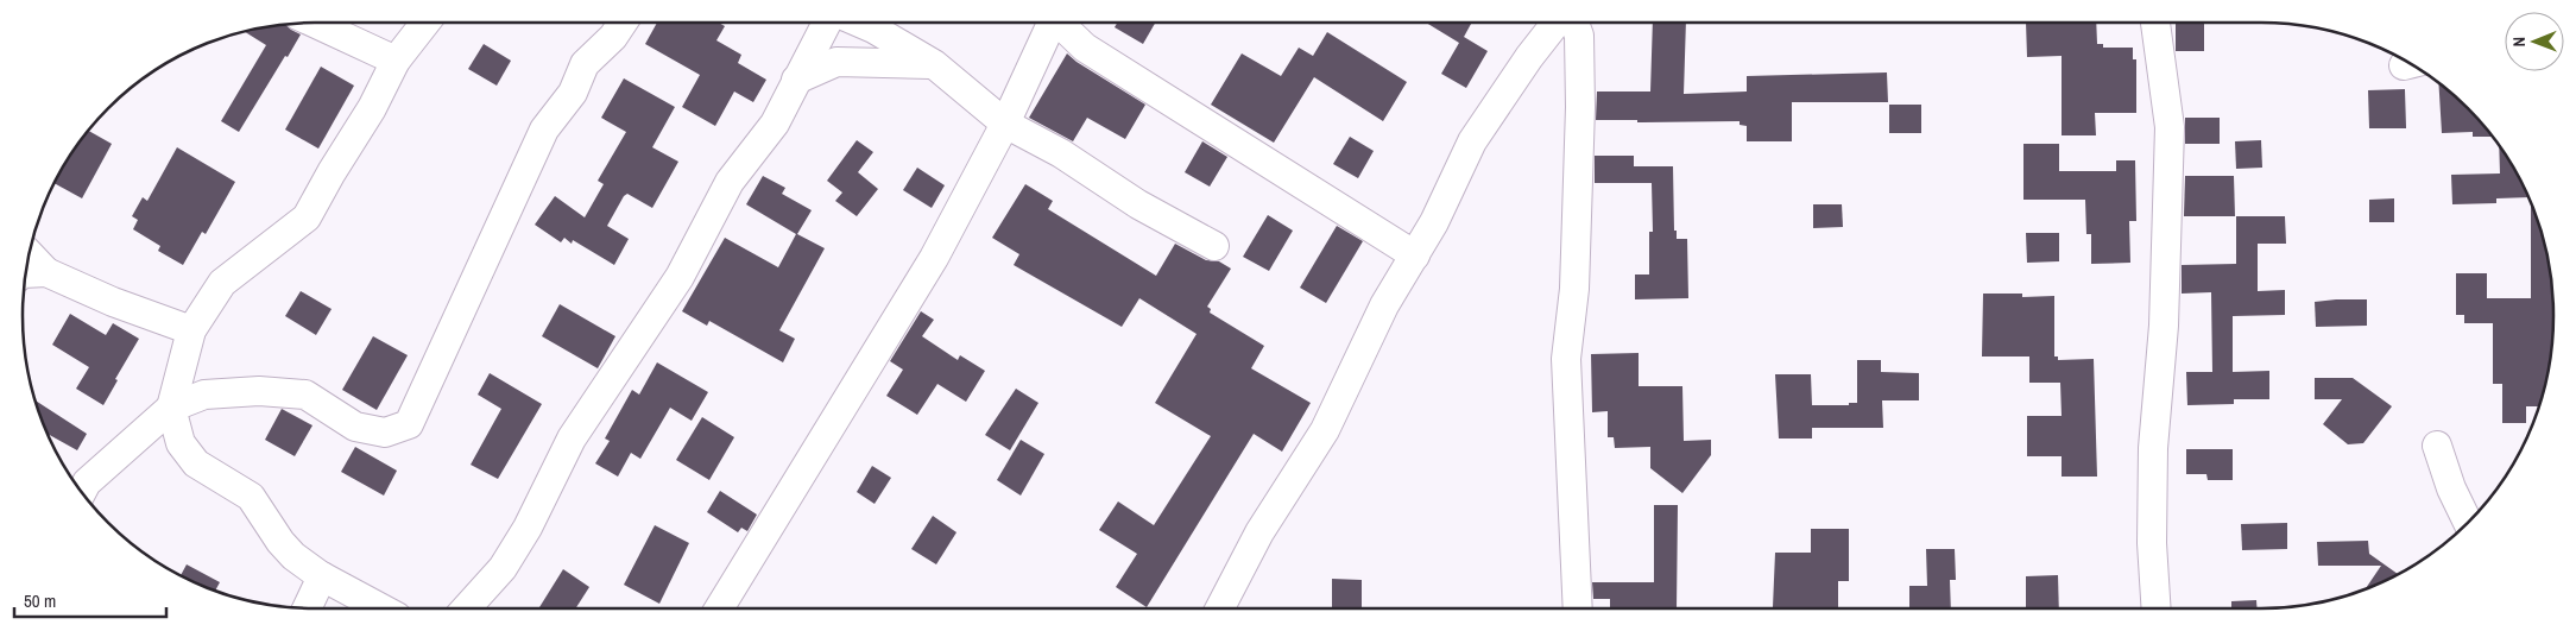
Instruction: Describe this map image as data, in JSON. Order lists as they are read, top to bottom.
{
  "scale_bar": "50 m",
  "north": "left"
}
